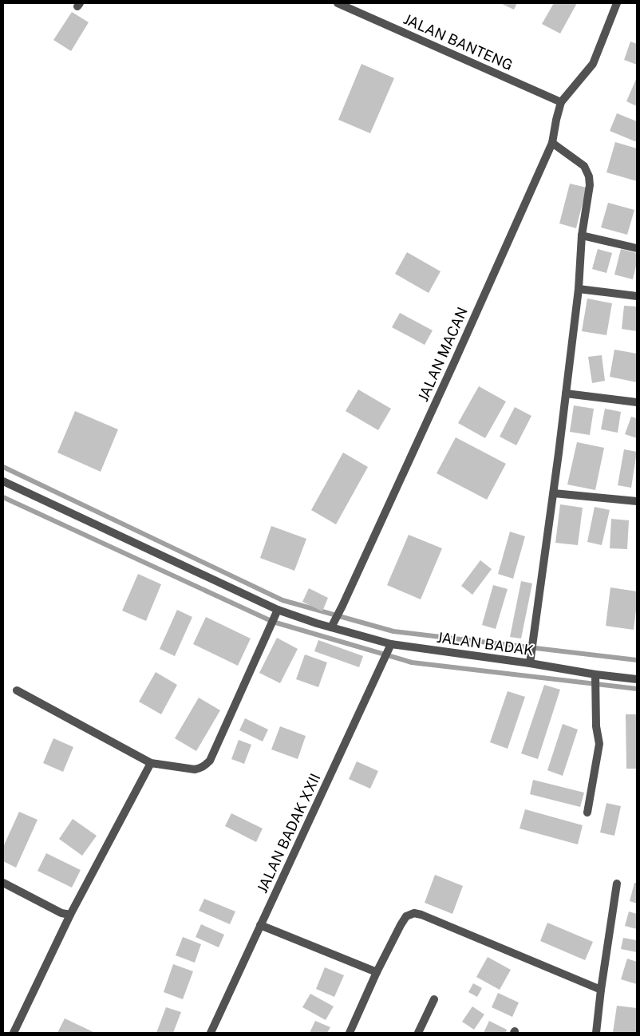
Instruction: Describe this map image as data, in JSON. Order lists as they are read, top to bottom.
{
  "streets": {
    "street": [
      "JALAN BANTENG",
      "JALAN MACAN",
      "JALAN BADAK",
      "JALAN BADAK XXII"
    ]
  },
  "crossings": [
    ["JALAN BANTENG", "JALAN MACAN"],
    ["JALAN MACAN", "JALAN BADAK"],
    ["JALAN BADAK", "JALAN BADAK XXII"]
  ]
}
